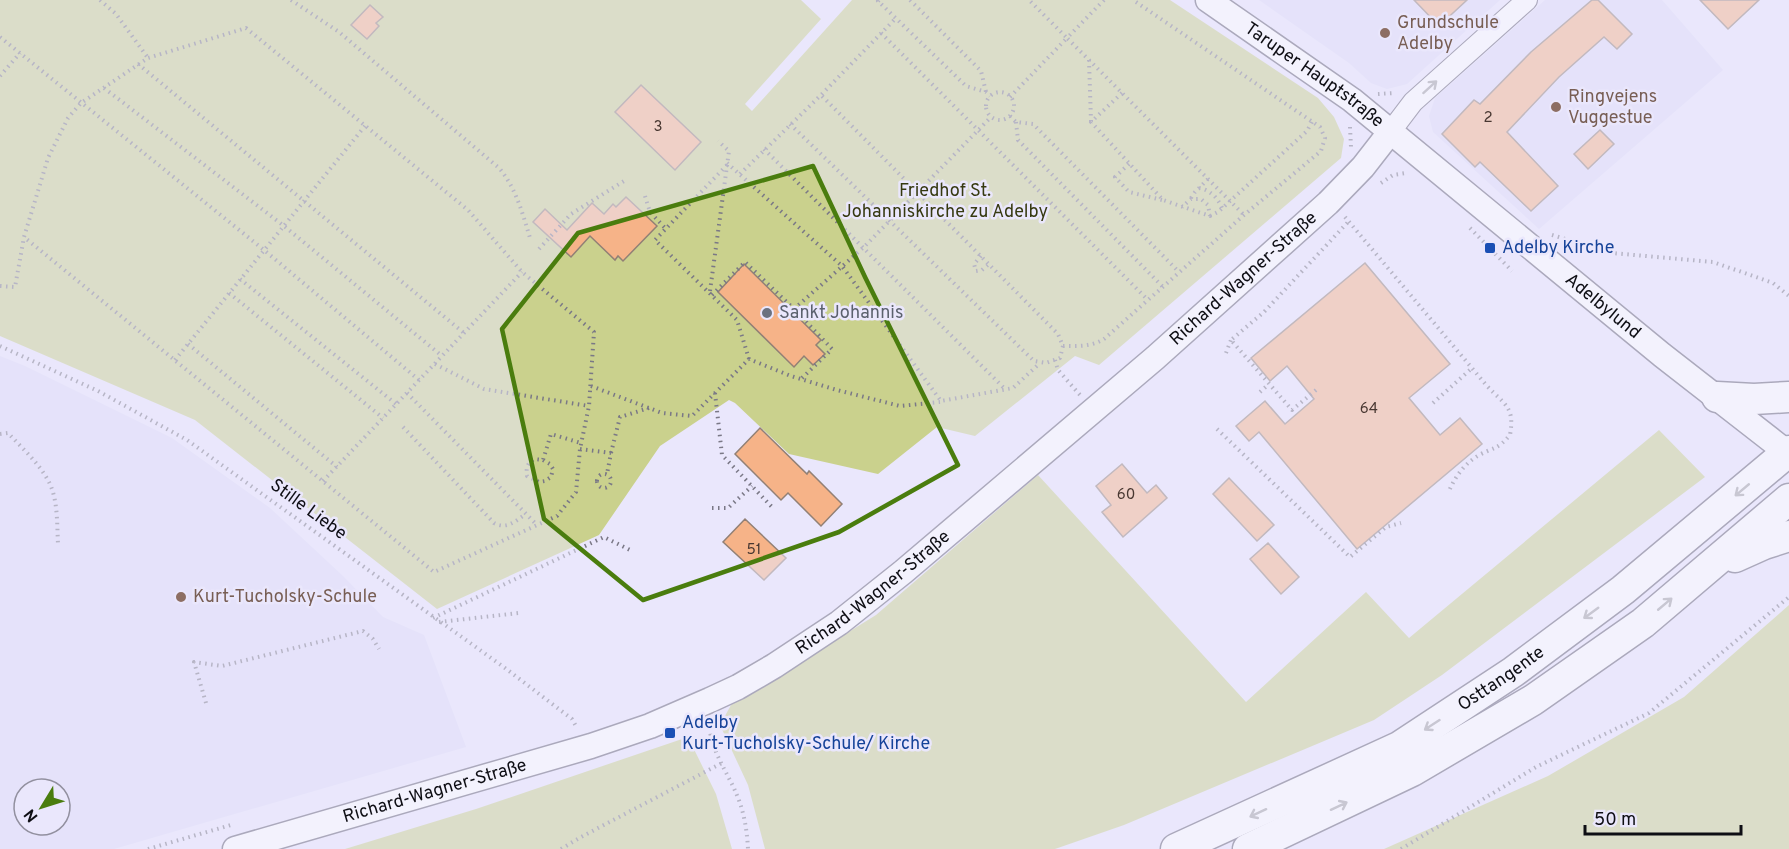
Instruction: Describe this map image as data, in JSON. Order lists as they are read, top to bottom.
{
  "streets": {
    "main road": ["Osttangente"],
    "street": ["Taruper Hauptstraße", "Richard-Wagner-Straße", "Adelbylund"],
    "path": ["Stille Liebe"]
  },
  "crossings": [
    ["Taruper Hauptstraße", "Richard-Wagner-Straße"],
    ["Taruper Hauptstraße", "Adelbylund"],
    ["Richard-Wagner-Straße", "Adelbylund"],
    ["Adelbylund", "Osttangente"]
  ],
  "parks": ["Friedhof St. Johanniskirche zu Adelby"],
  "places": {
    "other": [
      "Grundschule Adelby",
      "Ringvejens Vuggestue",
      "Sankt Johannis",
      "Kurt-Tucholsky-Schule"
    ],
    "transit": ["Adelby Kirche", "Adelby Kurt-Tucholsky-Schule/ Kirche"]
  },
  "house_numbers": [
    "2",
    "3",
    "64",
    "60",
    "51"
  ],
  "scale_bar": "50 m",
  "north": "bottom left"
}
